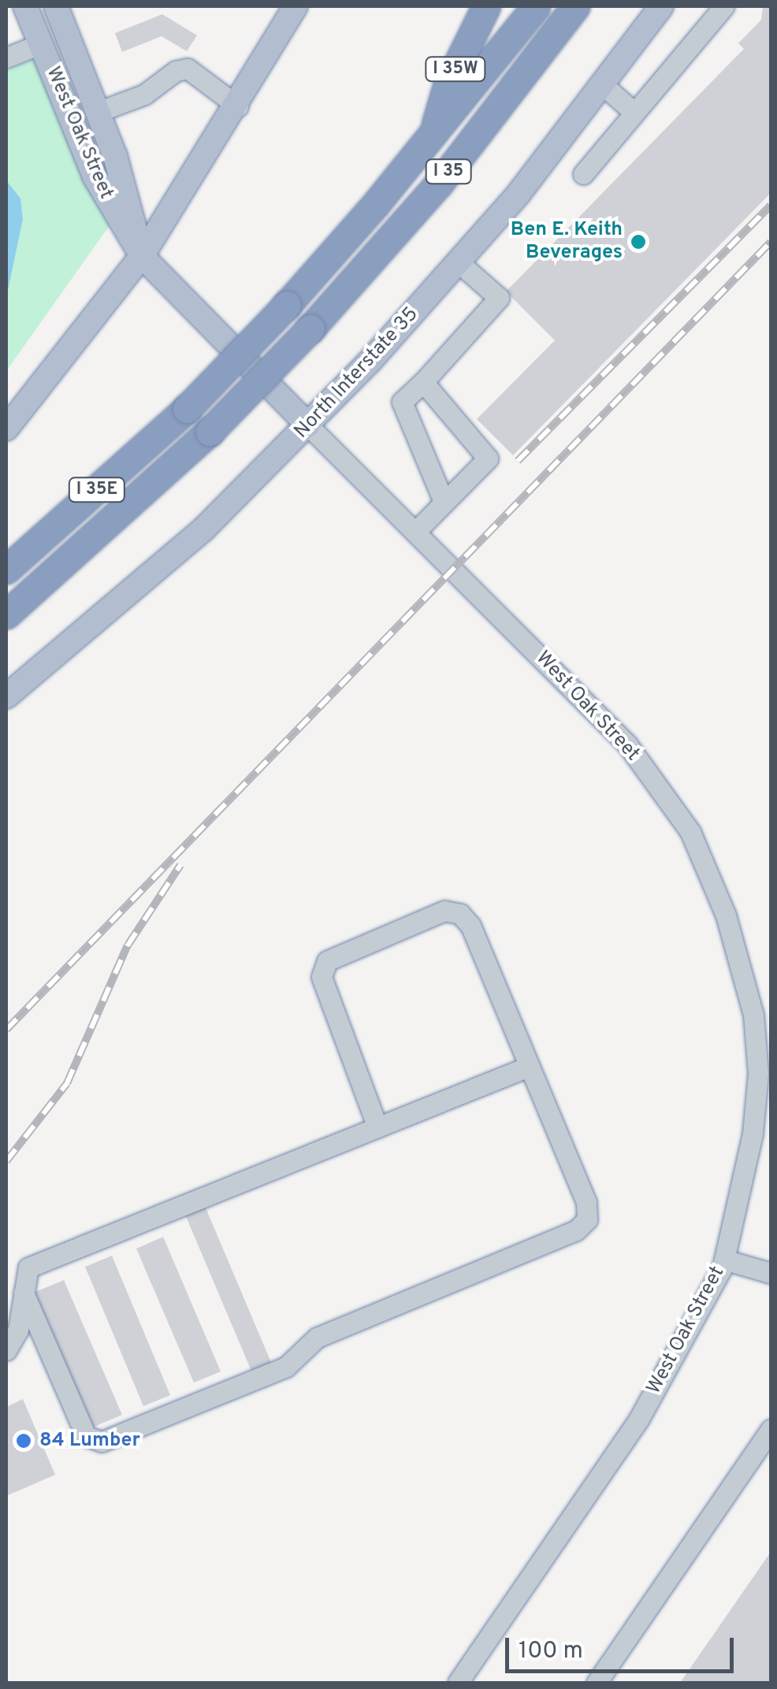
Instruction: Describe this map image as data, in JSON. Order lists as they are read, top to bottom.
{
  "streets": {
    "highway": ["I 35W", "I 35", "I 35E"],
    "main road": ["West Oak Street", "North Interstate 35"]
  },
  "crossings": [
    ["I 35W", "I 35E"],
    ["West Oak Street", "North Interstate 35"]
  ],
  "places": ["Ben E. Keith Beverages", "84 Lumber"],
  "scale_bar": "100 m"
}
